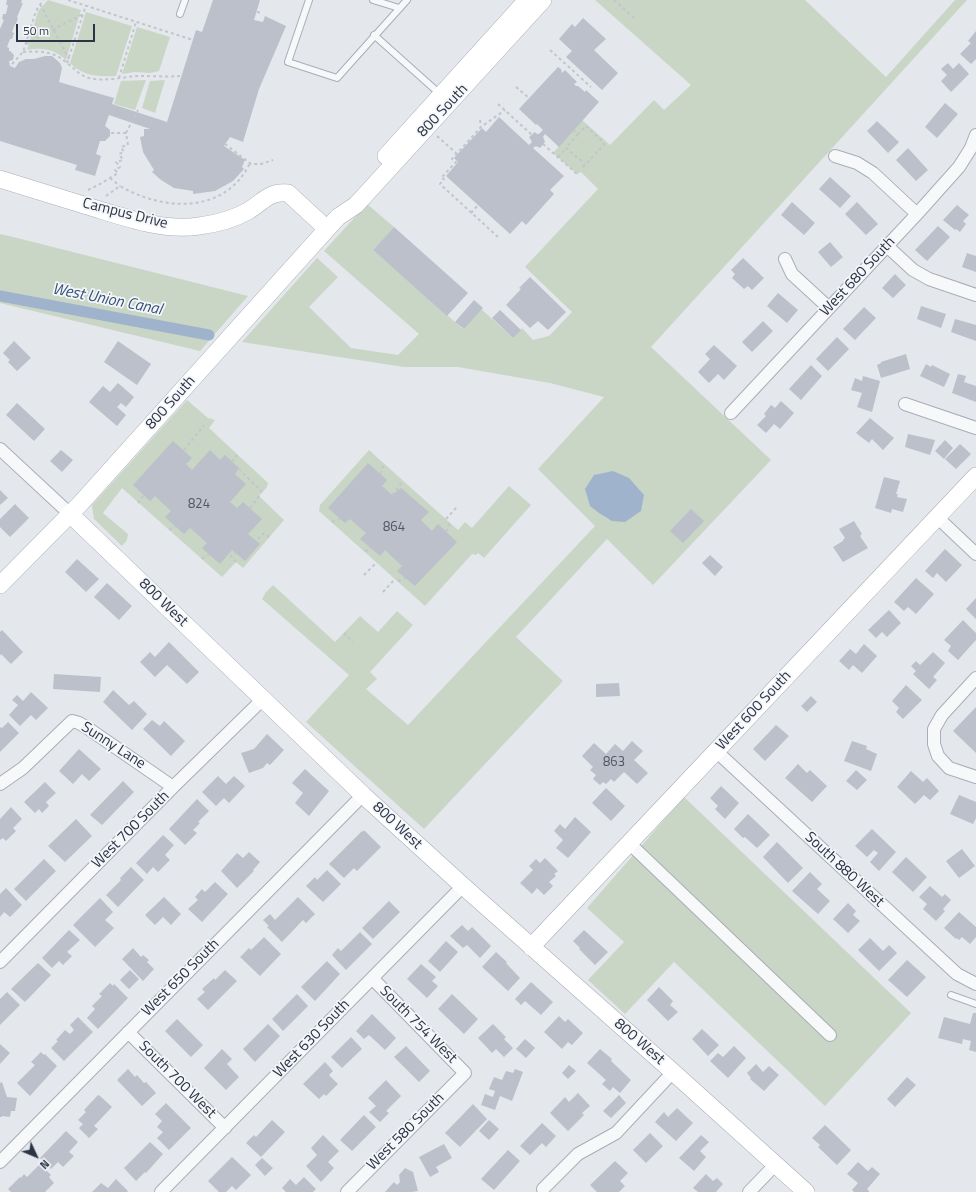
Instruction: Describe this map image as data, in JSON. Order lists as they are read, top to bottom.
{
  "streets": {
    "street": [
      "800 South",
      "Campus Drive",
      "West 680 South",
      "800 West",
      "West 600 South",
      "Sunny Lane",
      "West 700 South",
      "South 880 West",
      "West 650 South",
      "South 754 West",
      "West 630 South",
      "South 700 West",
      "West 580 South"
    ]
  },
  "crossings": [
    ["800 South", "Campus Drive"],
    ["800 South", "800 West"],
    ["800 West", "West 600 South"],
    ["800 West", "West 700 South"],
    ["800 West", "West 650 South"],
    ["800 West", "West 630 South"],
    ["West 600 South", "South 880 West"],
    ["Sunny Lane", "West 700 South"],
    ["West 650 South", "South 700 West"],
    ["South 754 West", "West 630 South"],
    ["South 754 West", "West 580 South"],
    ["West 630 South", "South 700 West"]
  ],
  "water": ["West Union Canal"],
  "house_numbers": ["824", "864", "863"],
  "scale_bar": "50 m",
  "north": "bottom right"
}
